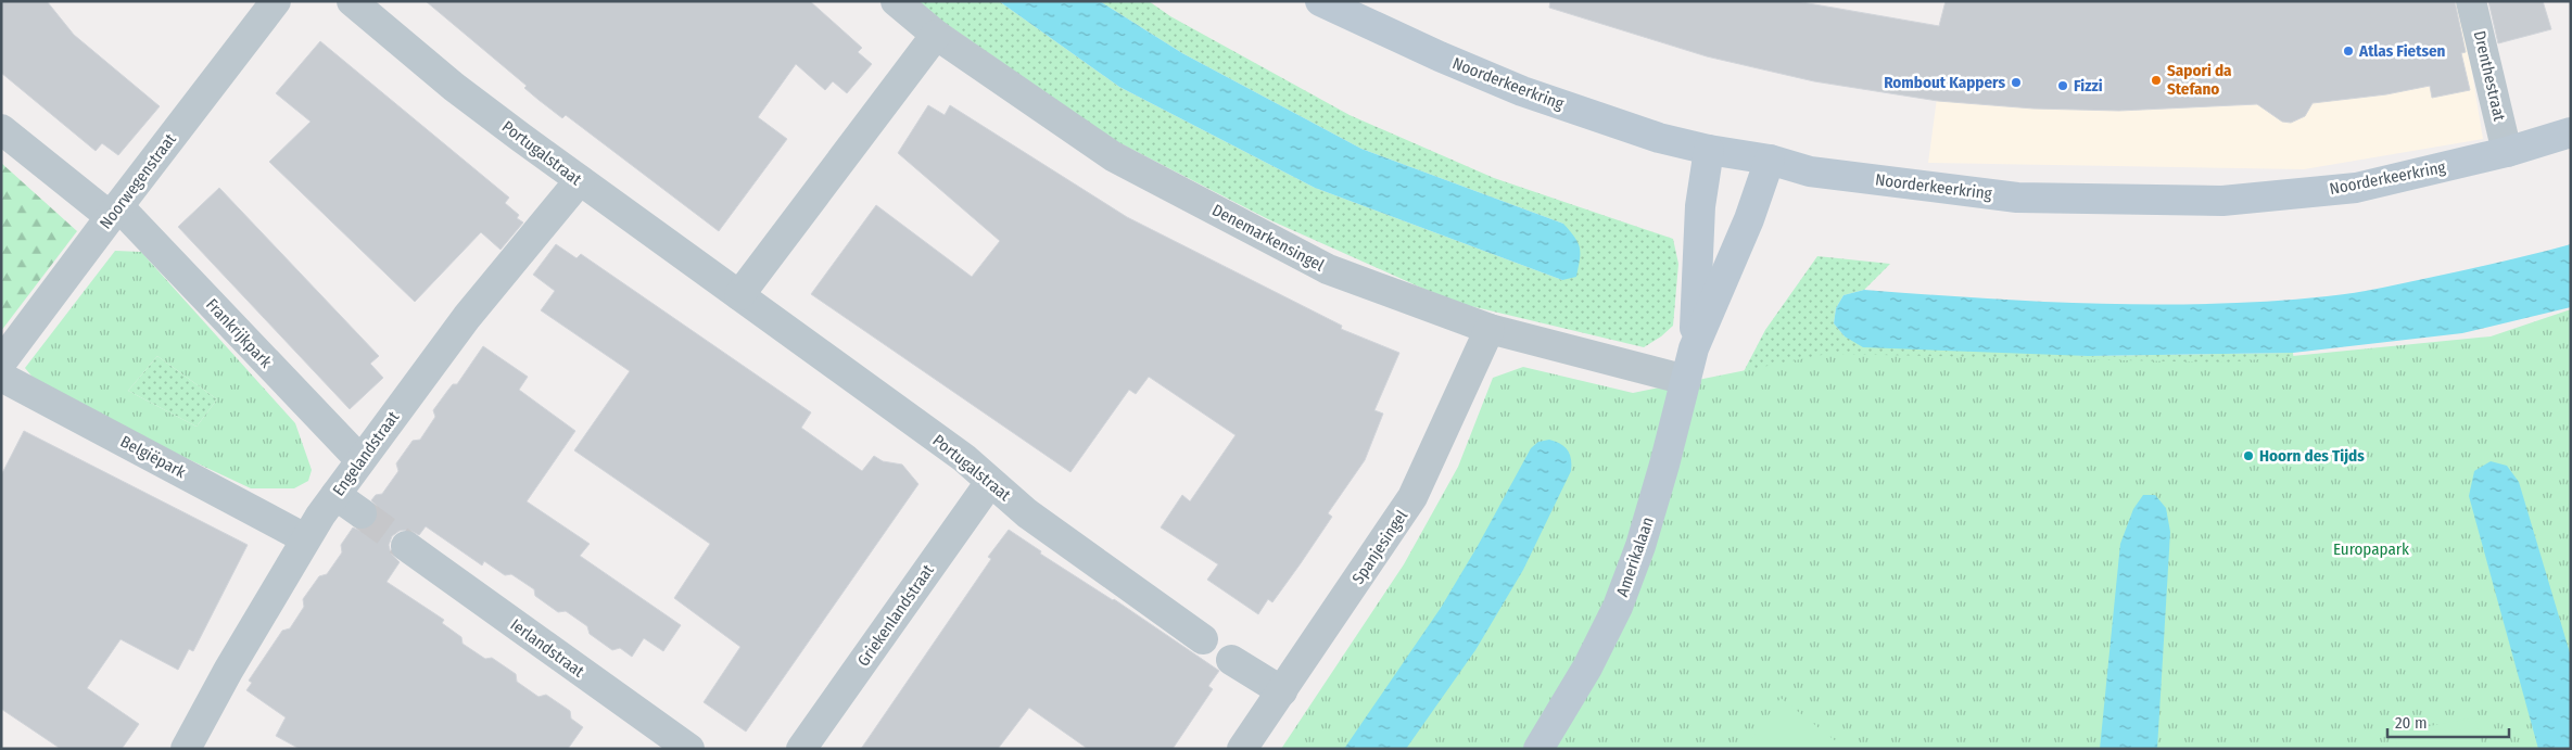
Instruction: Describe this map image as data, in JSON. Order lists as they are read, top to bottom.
{
  "streets": {
    "street": [
      "Drenthestraat",
      "Noorderkeerkring",
      "Portugalstraat",
      "Noorwegenstraat",
      "Denemarkensingel",
      "Frankrijkpark",
      "Engelandstraat",
      "Belgiëpark",
      "Spanjesingel",
      "Amerikalaan",
      "Griekenlandstraat",
      "Ierlandstraat"
    ]
  },
  "crossings": [
    ["Drenthestraat", "Noorderkeerkring"],
    ["Noorderkeerkring", "Amerikalaan"],
    ["Portugalstraat", "Engelandstraat"],
    ["Portugalstraat", "Griekenlandstraat"],
    ["Noorwegenstraat", "Frankrijkpark"],
    ["Denemarkensingel", "Spanjesingel"],
    ["Denemarkensingel", "Amerikalaan"],
    ["Frankrijkpark", "Engelandstraat"],
    ["Engelandstraat", "Belgiëpark"]
  ],
  "parks": ["Europapark"],
  "places": [
    "Atlas Fietsen",
    "Sapori da Stefano",
    "Rombout Kappers",
    "Fizzi",
    "Hoorn des Tijds"
  ],
  "scale_bar": "20 m"
}
